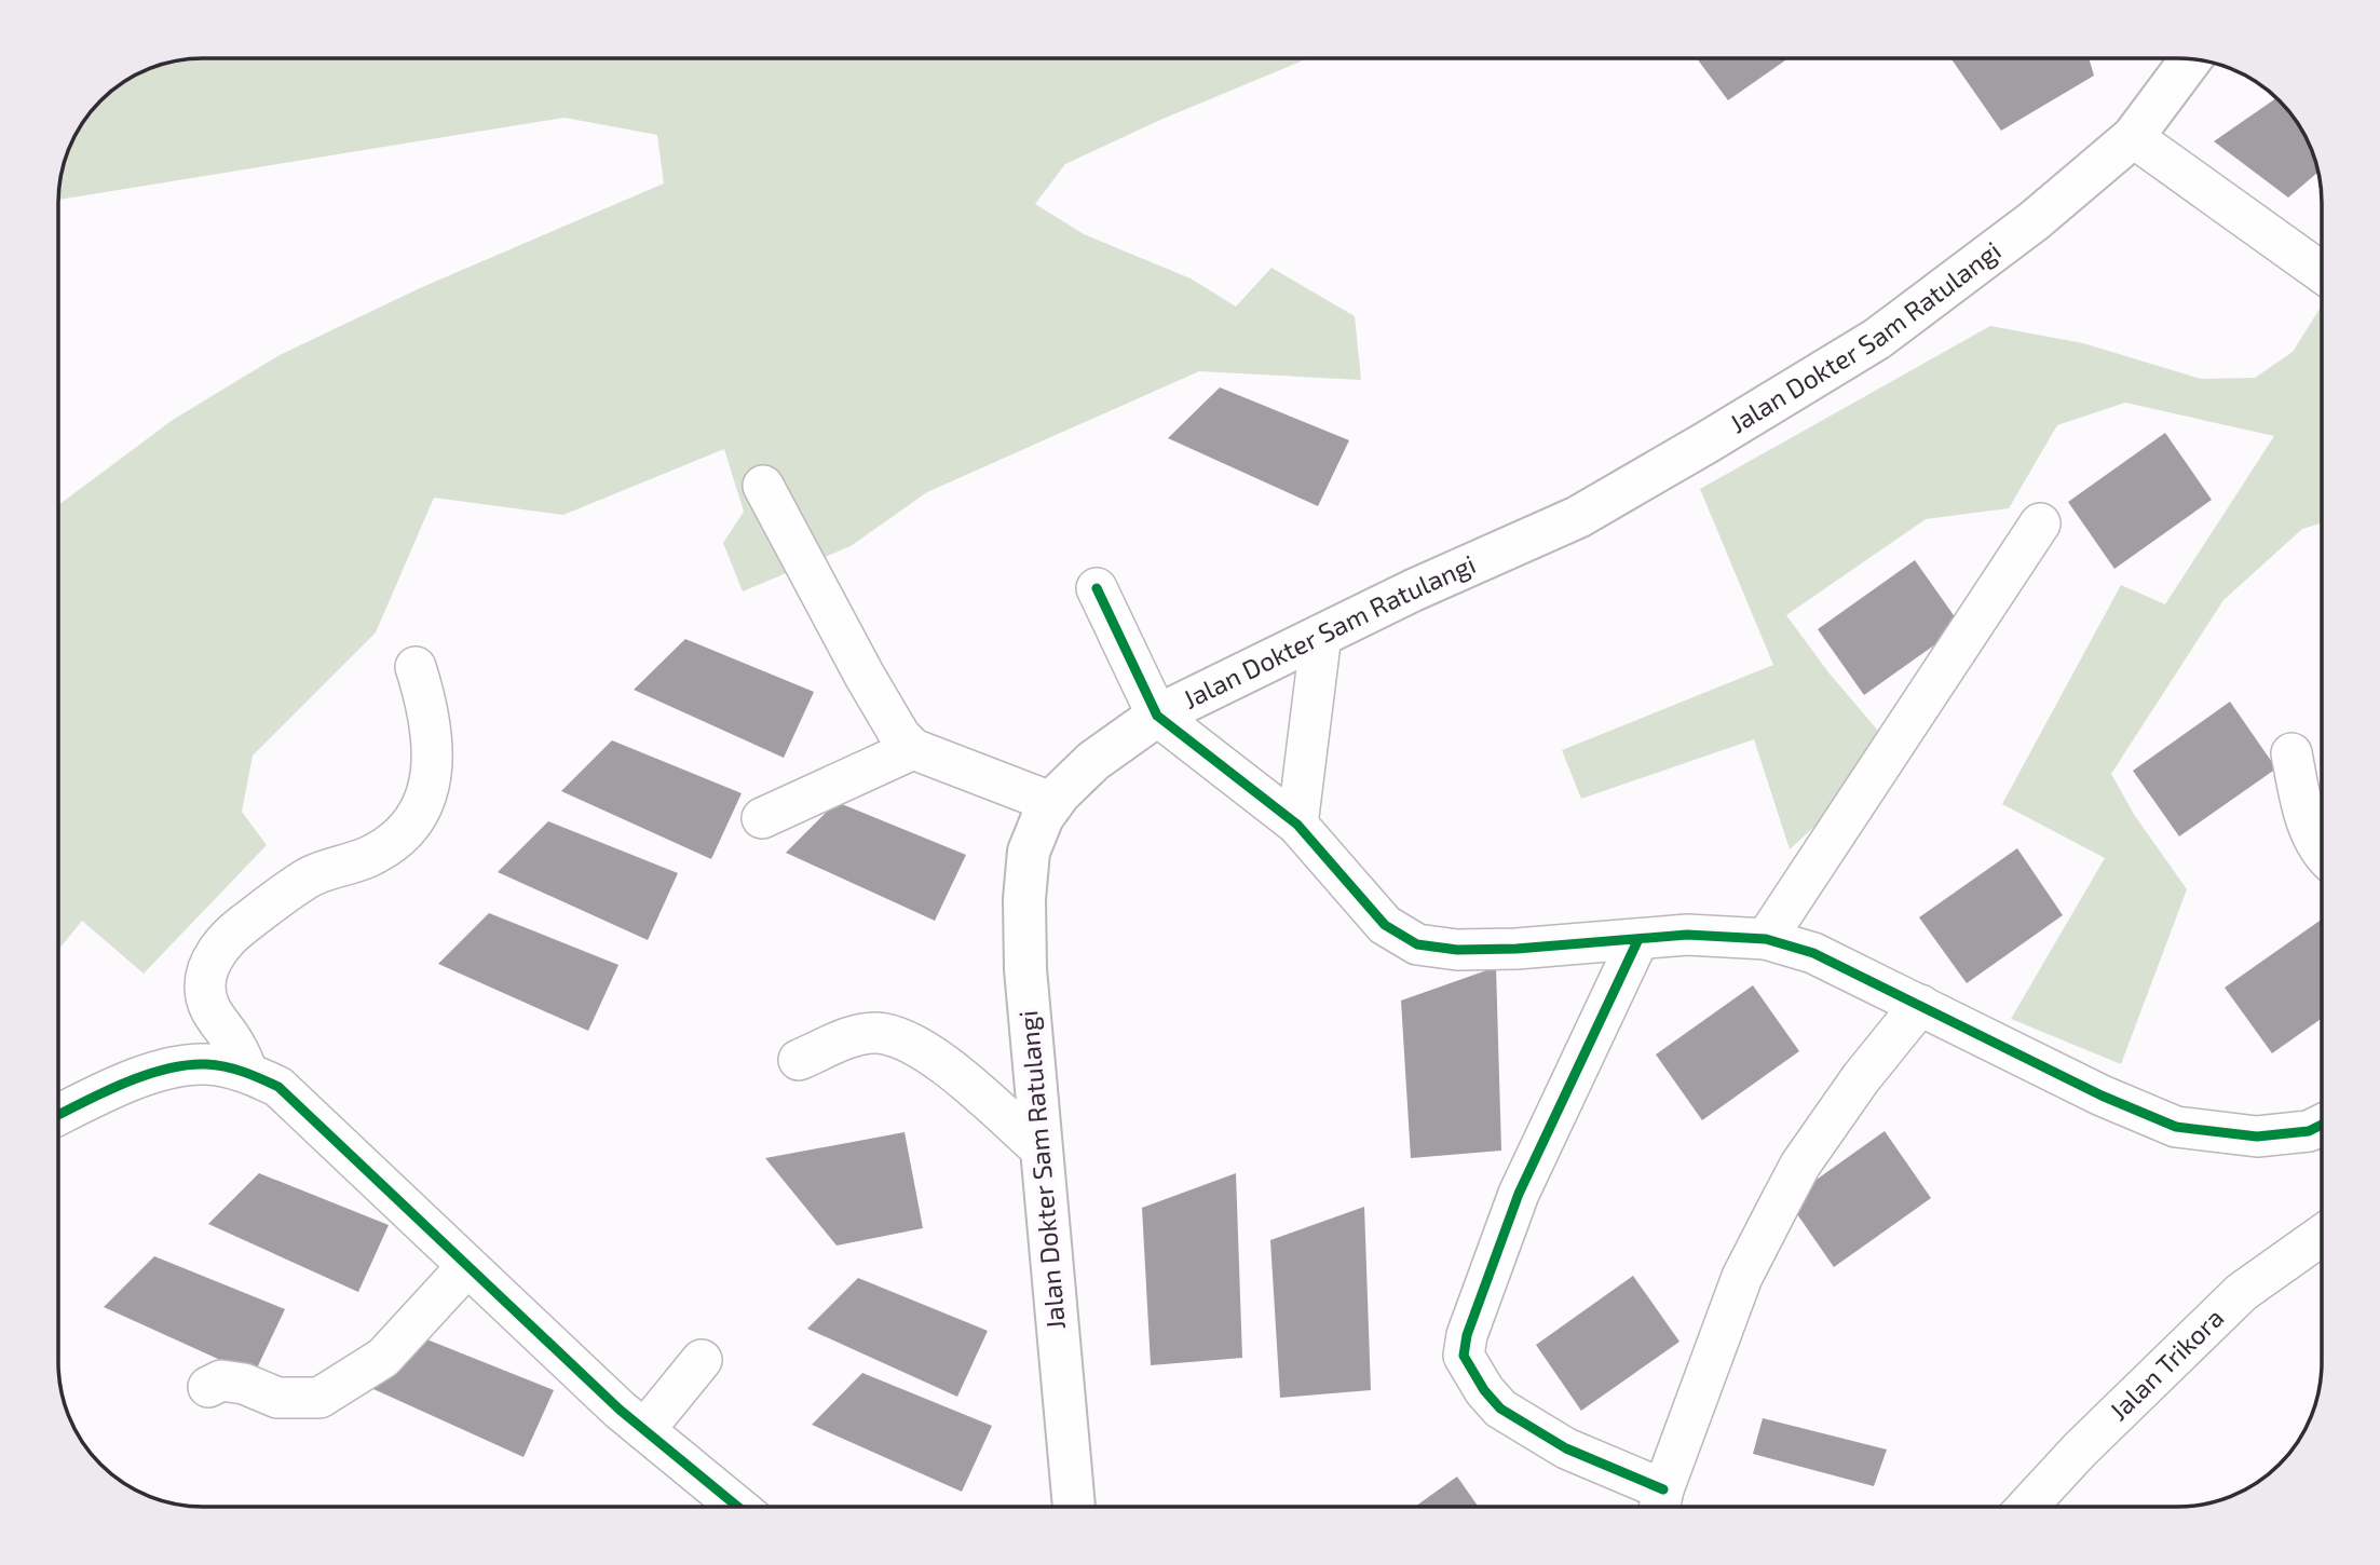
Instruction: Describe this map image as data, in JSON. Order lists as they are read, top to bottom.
{
  "streets": {
    "main road": ["Jalan Dokter Sam Ratulangi"],
    "street": ["Jalan Trikora"]
  }
}
